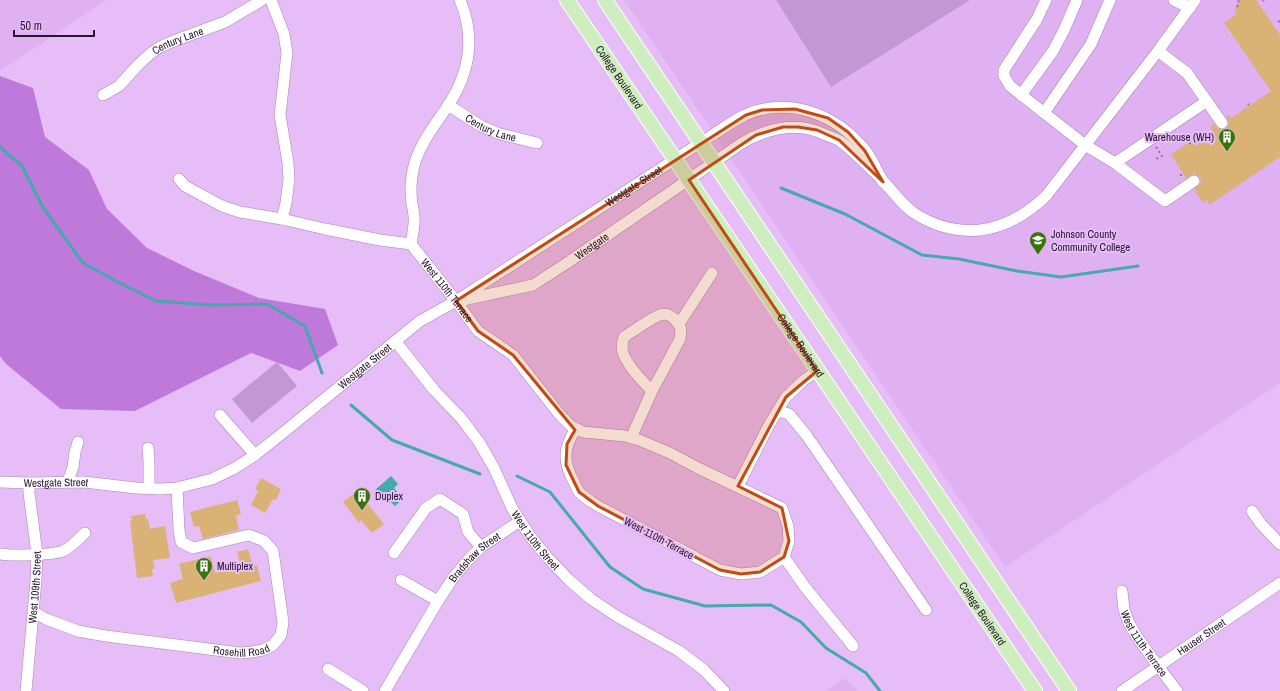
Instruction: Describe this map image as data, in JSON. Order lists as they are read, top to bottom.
{
  "streets": {
    "main road": ["College Boulevard"],
    "street": [
      "Century Lane",
      "Westgate Street",
      "Westgate",
      "West 110th Terrace",
      "West 110th Street",
      "Bradshaw Street",
      "West 109th Street",
      "Hauser Street",
      "West 111th Terrace",
      "Rosehill Road"
    ]
  },
  "crossings": [
    ["College Boulevard", "Westgate Street"],
    ["College Boulevard", "Westgate"],
    ["Westgate Street", "Westgate"],
    ["Westgate Street", "West 110th Terrace"],
    ["Westgate Street", "West 110th Street"],
    ["Westgate Street", "West 109th Street"],
    ["Westgate Street", "Rosehill Road"],
    ["Westgate", "West 110th Terrace"],
    ["West 110th Street", "Bradshaw Street"],
    ["West 109th Street", "Rosehill Road"],
    ["Hauser Street", "West 111th Terrace"]
  ],
  "places": {
    "building": ["Warehouse (WH)", "Duplex", "Multiplex"],
    "school or university": ["Johnson County Community College"]
  },
  "scale_bar": "50 m"
}
